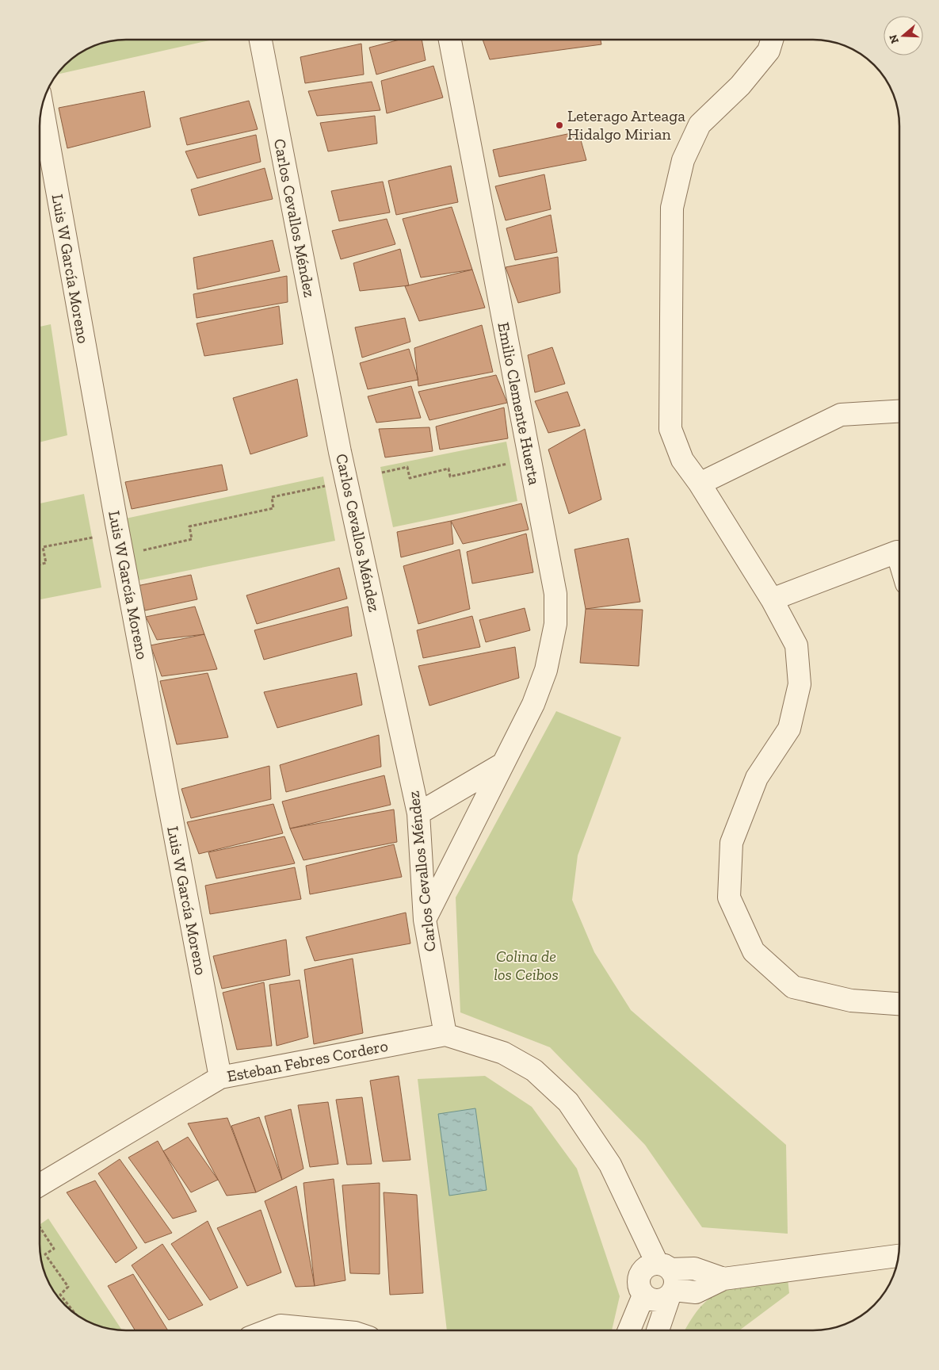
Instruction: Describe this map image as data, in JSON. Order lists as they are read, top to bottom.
{
  "streets": {
    "street": [
      "Carlos Cevallos Méndez",
      "Luis W García Moreno",
      "Emilio Clemente Huerta",
      "Esteban Febres Cordero"
    ]
  },
  "crossings": [
    ["Carlos Cevallos Méndez", "Emilio Clemente Huerta"],
    ["Carlos Cevallos Méndez", "Esteban Febres Cordero"],
    ["Luis W García Moreno", "Esteban Febres Cordero"]
  ],
  "parks": ["Colina de los Ceibos"],
  "places": ["Leterago Arteaga Hidalgo Mirian"],
  "north": "left"
}
